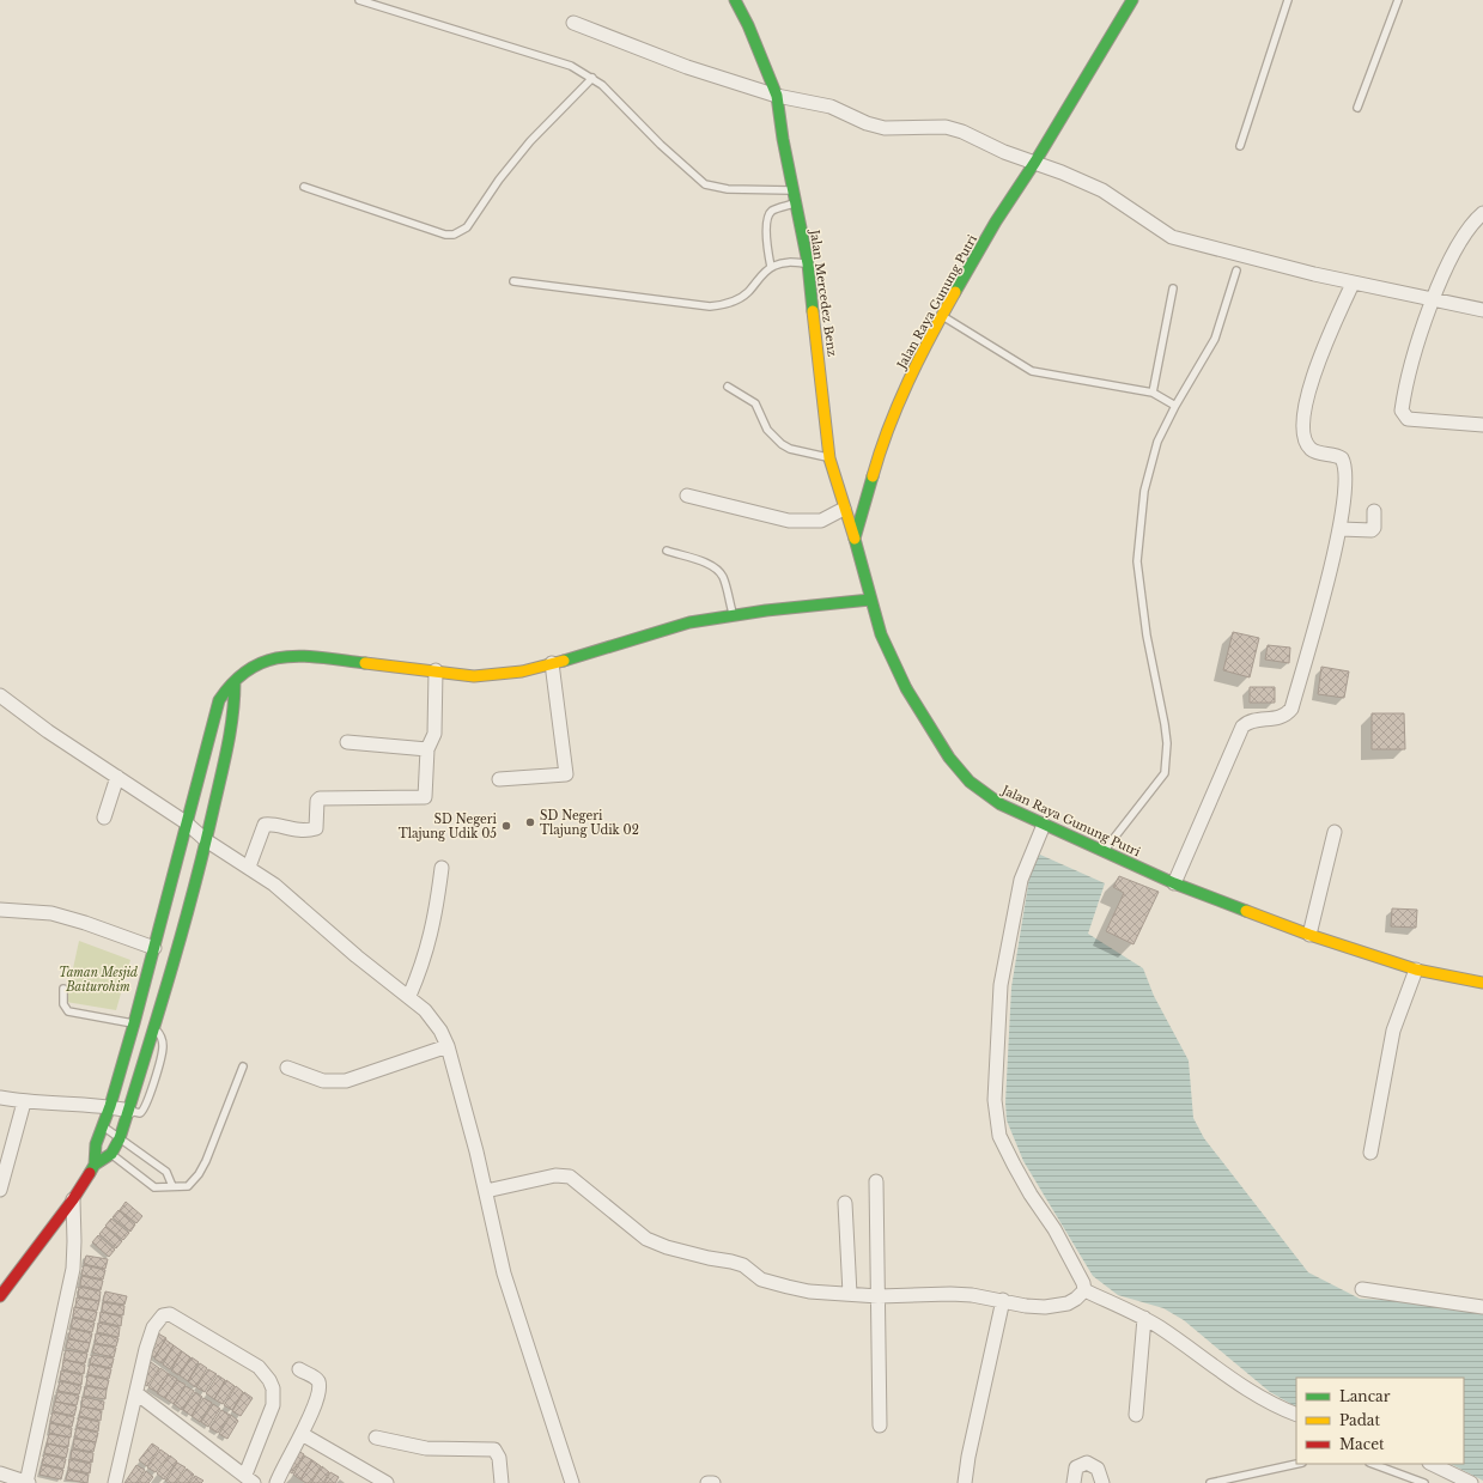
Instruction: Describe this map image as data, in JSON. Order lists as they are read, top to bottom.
{
  "streets": {
    "main road": ["Jalan Mercedez Benz", "Jalan Raya Gunung Putri"]
  },
  "crossings": [
    ["Jalan Mercedez Benz", "Jalan Raya Gunung Putri"]
  ],
  "parks": ["Taman Mesjid Baiturohim"],
  "places": ["SD Negeri Tlajung Udik 02", "SD Negeri Tlajung Udik 05"],
  "legend": ["Lancar", "Padat", "Macet"]
}
